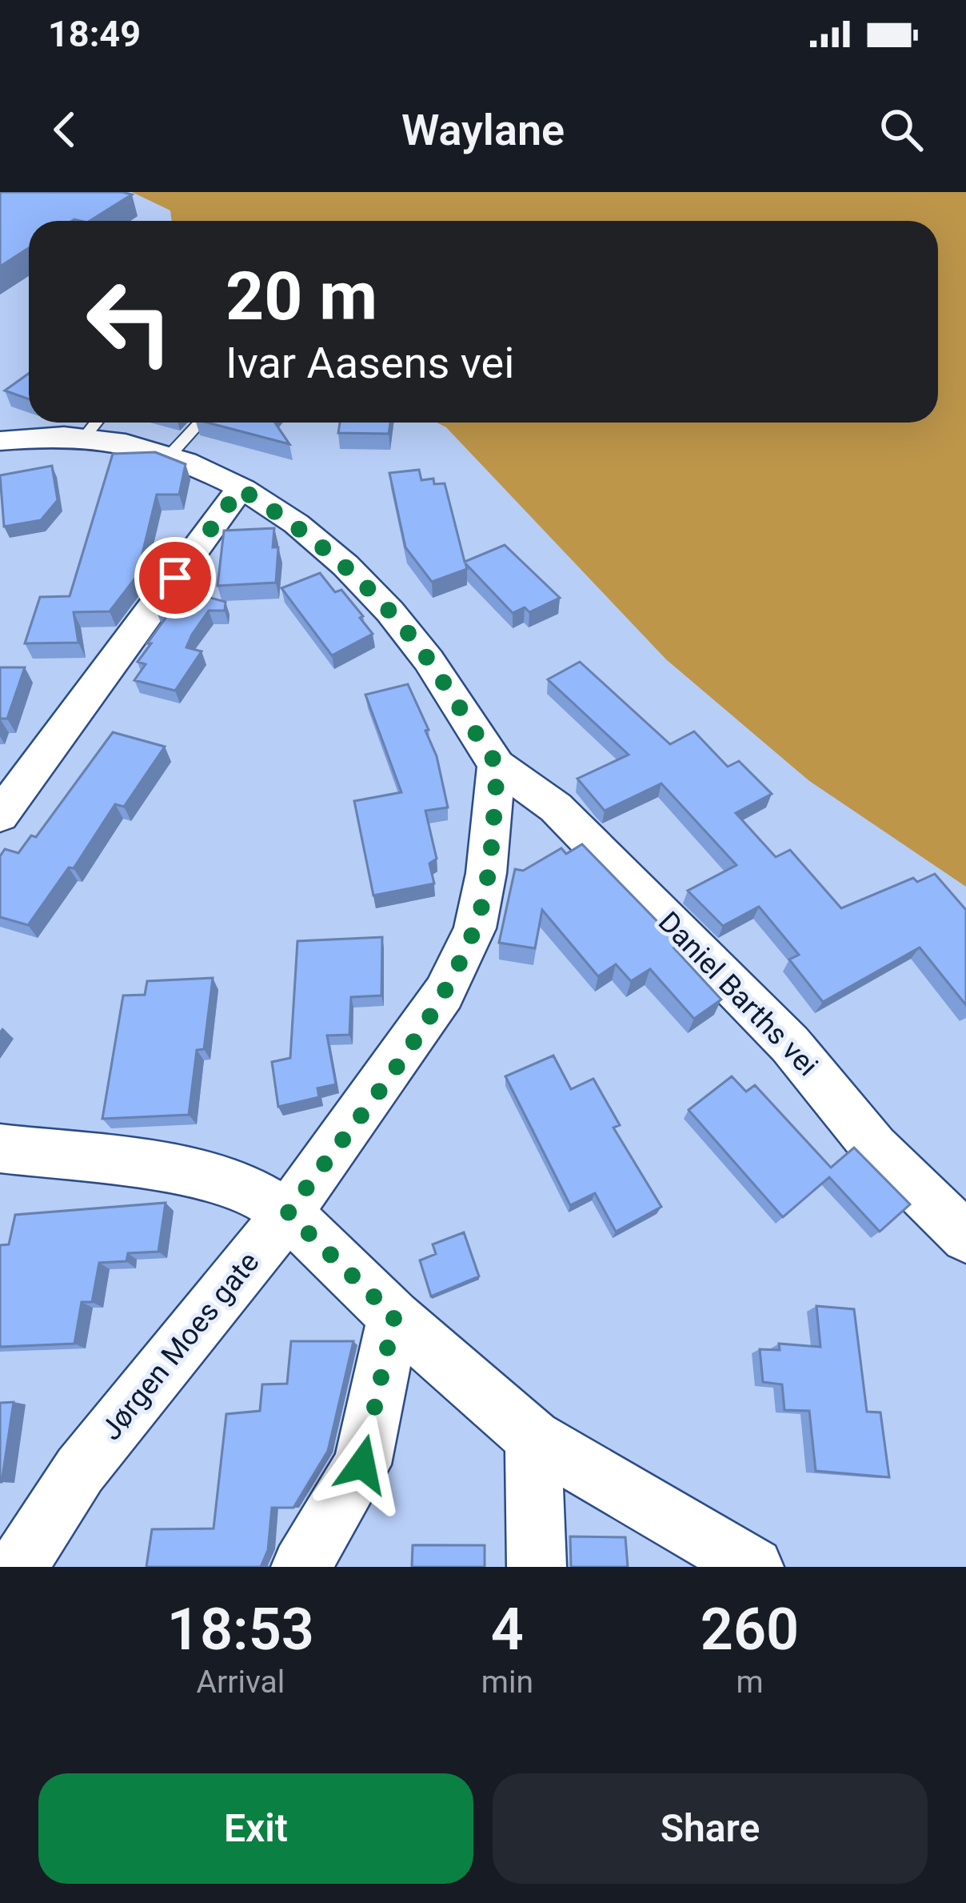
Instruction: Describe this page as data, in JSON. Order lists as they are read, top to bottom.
{
  "streets": {
    "street": ["Daniel Barths vei", "Jørgen Moes gate"]
  },
  "crossings": [
    ["Daniel Barths vei", "Jørgen Moes gate"]
  ],
  "page": {
    "status": "18:49",
    "header": "Waylane",
    "turn": ["20 m", "Ivar Aasens vei"],
    "eta": [
      "18:53",
      "Arrival",
      "4",
      "min",
      "260",
      "m"
    ],
    "buttons": ["Exit", "Share"]
  }
}
